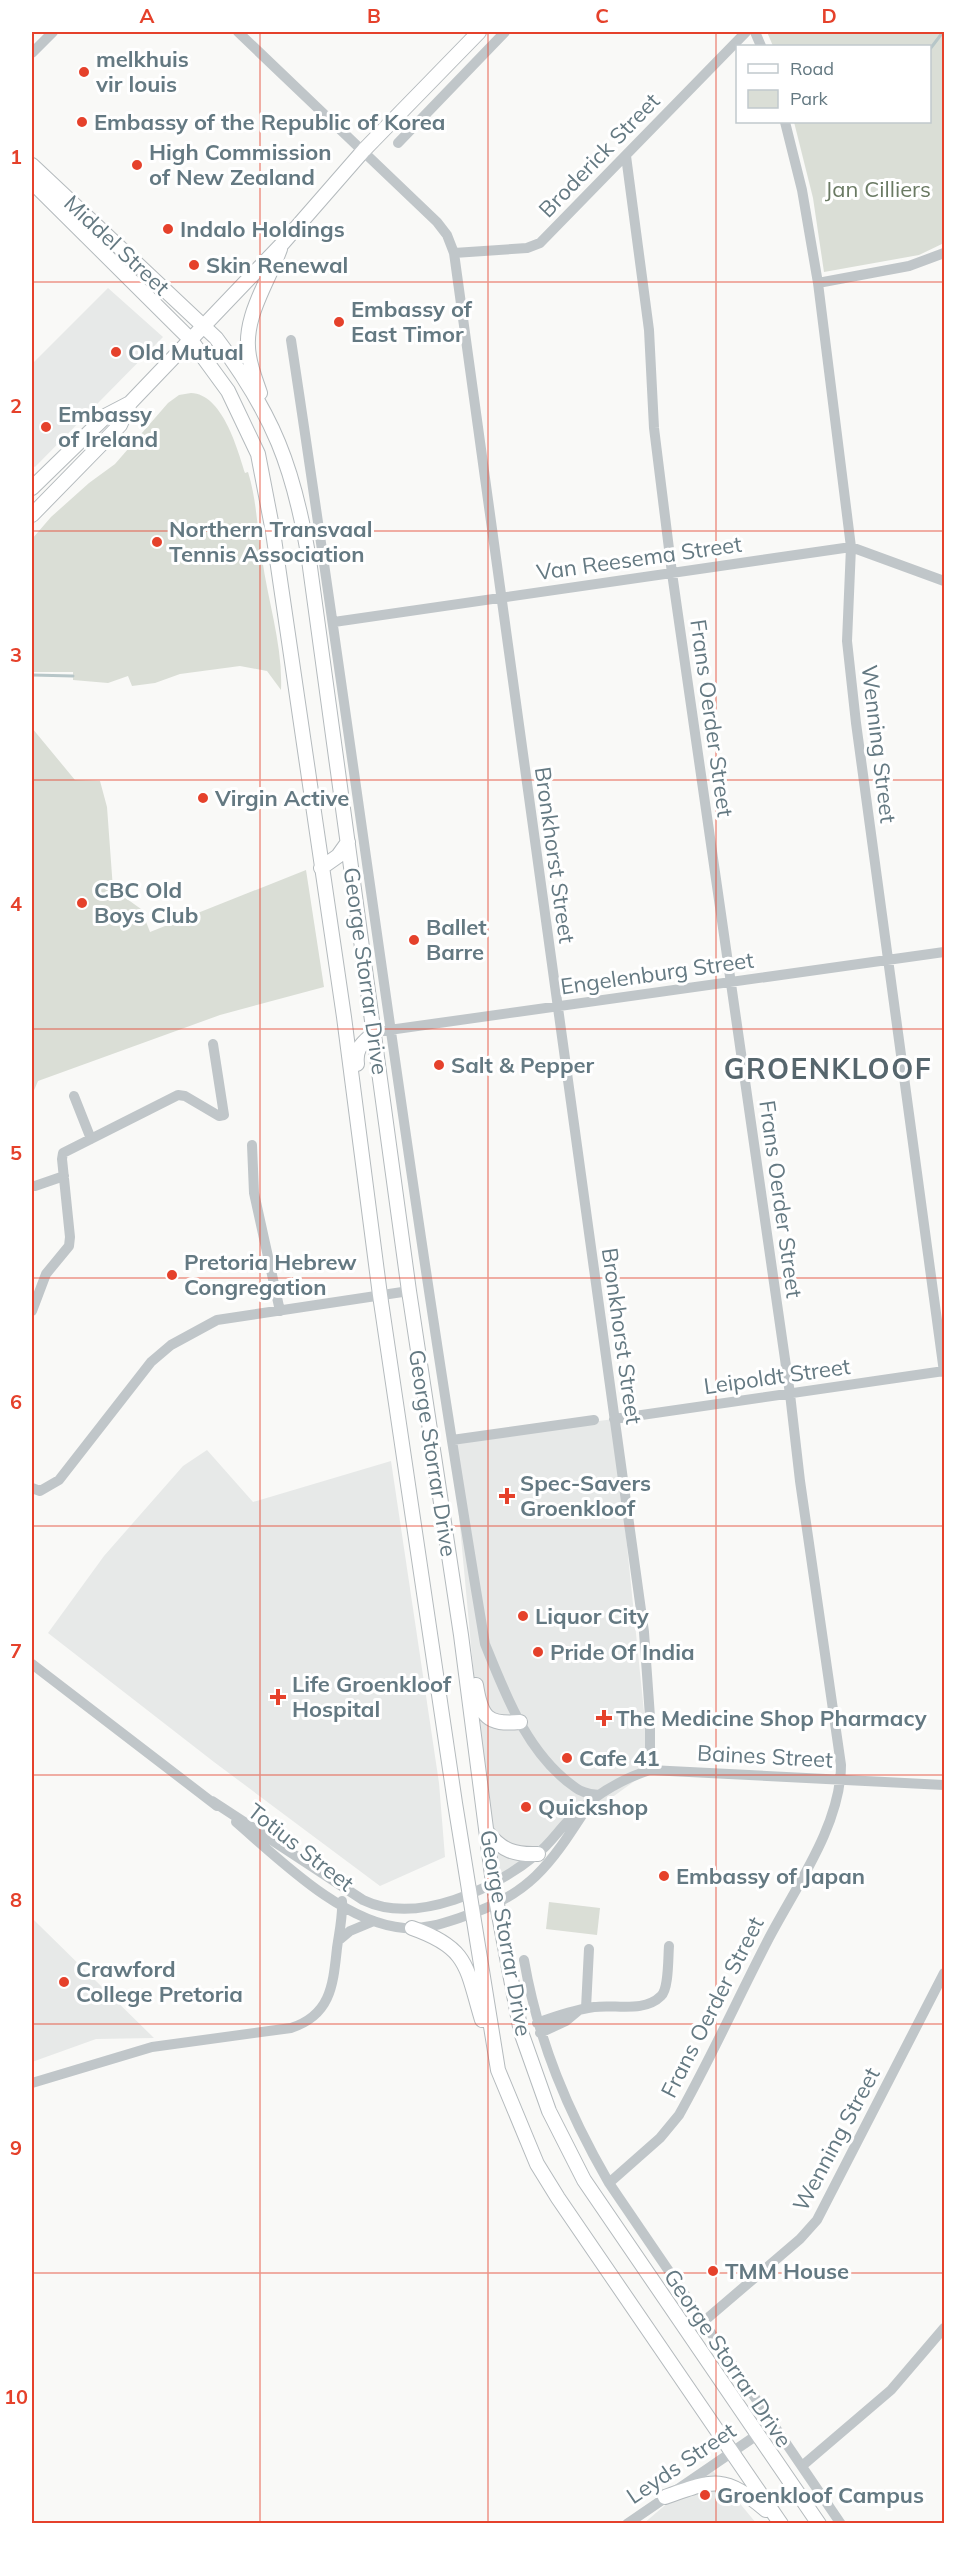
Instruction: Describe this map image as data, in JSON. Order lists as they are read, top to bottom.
{
  "streets": {
    "main road": ["Middel Street", "George Storrar Drive"],
    "street": [
      "Broderick Street",
      "Van Reesema Street",
      "Frans Oerder Street",
      "Wenning Street",
      "Bronkhorst Street",
      "Engelenburg Street",
      "Leipoldt Street",
      "Baines Street",
      "Totius Street",
      "Leyds Street"
    ]
  },
  "crossings": [
    ["Broderick Street", "Frans Oerder Street"],
    ["Broderick Street", "Bronkhorst Street"],
    ["Middel Street", "George Storrar Drive"],
    ["Van Reesema Street", "Frans Oerder Street"],
    ["Van Reesema Street", "Wenning Street"],
    ["Van Reesema Street", "Bronkhorst Street"],
    ["Van Reesema Street", "George Storrar Drive"],
    ["Frans Oerder Street", "George Storrar Drive"],
    ["Frans Oerder Street", "Engelenburg Street"],
    ["Frans Oerder Street", "Leipoldt Street"],
    ["Frans Oerder Street", "Baines Street"],
    ["Wenning Street", "George Storrar Drive"],
    ["Wenning Street", "Engelenburg Street"],
    ["Wenning Street", "Leipoldt Street"],
    ["Bronkhorst Street", "Engelenburg Street"],
    ["Bronkhorst Street", "Leipoldt Street"],
    ["Bronkhorst Street", "Baines Street"],
    ["George Storrar Drive", "Engelenburg Street"],
    ["George Storrar Drive", "Baines Street"],
    ["George Storrar Drive", "Totius Street"],
    ["George Storrar Drive", "Leyds Street"],
    ["Baines Street", "Totius Street"]
  ],
  "districts": ["GROENKLOOF"],
  "parks": ["Jan Cilliers"],
  "places": {
    "other": [
      "melkhuis vir louis",
      "Embassy of the Republic of Korea",
      "High Commission of New Zealand",
      "Indalo Holdings",
      "Skin Renewal",
      "Embassy of East Timor",
      "Old Mutual",
      "Embassy of Ireland",
      "Northern Transvaal Tennis Association",
      "Virgin Active",
      "CBC Old Boys Club",
      "Ballet Barre",
      "Salt & Pepper",
      "Pretoria Hebrew Congregation",
      "Liquor City",
      "Pride Of India",
      "Cafe 41",
      "Quickshop",
      "Embassy of Japan",
      "Crawford College Pretoria",
      "TMM House",
      "Groenkloof Campus"
    ],
    "health": ["Spec-Savers Groenkloof", "Life Groenkloof Hospital", "The Medicine Shop Pharmacy"]
  },
  "legend": ["Road", "Park"],
  "grid": {
    "columns": [
      "A",
      "B",
      "C",
      "D"
    ],
    "rows": [
      "1",
      "2",
      "3",
      "4",
      "5",
      "6",
      "7",
      "8",
      "9",
      "10"
    ]
  }
}
